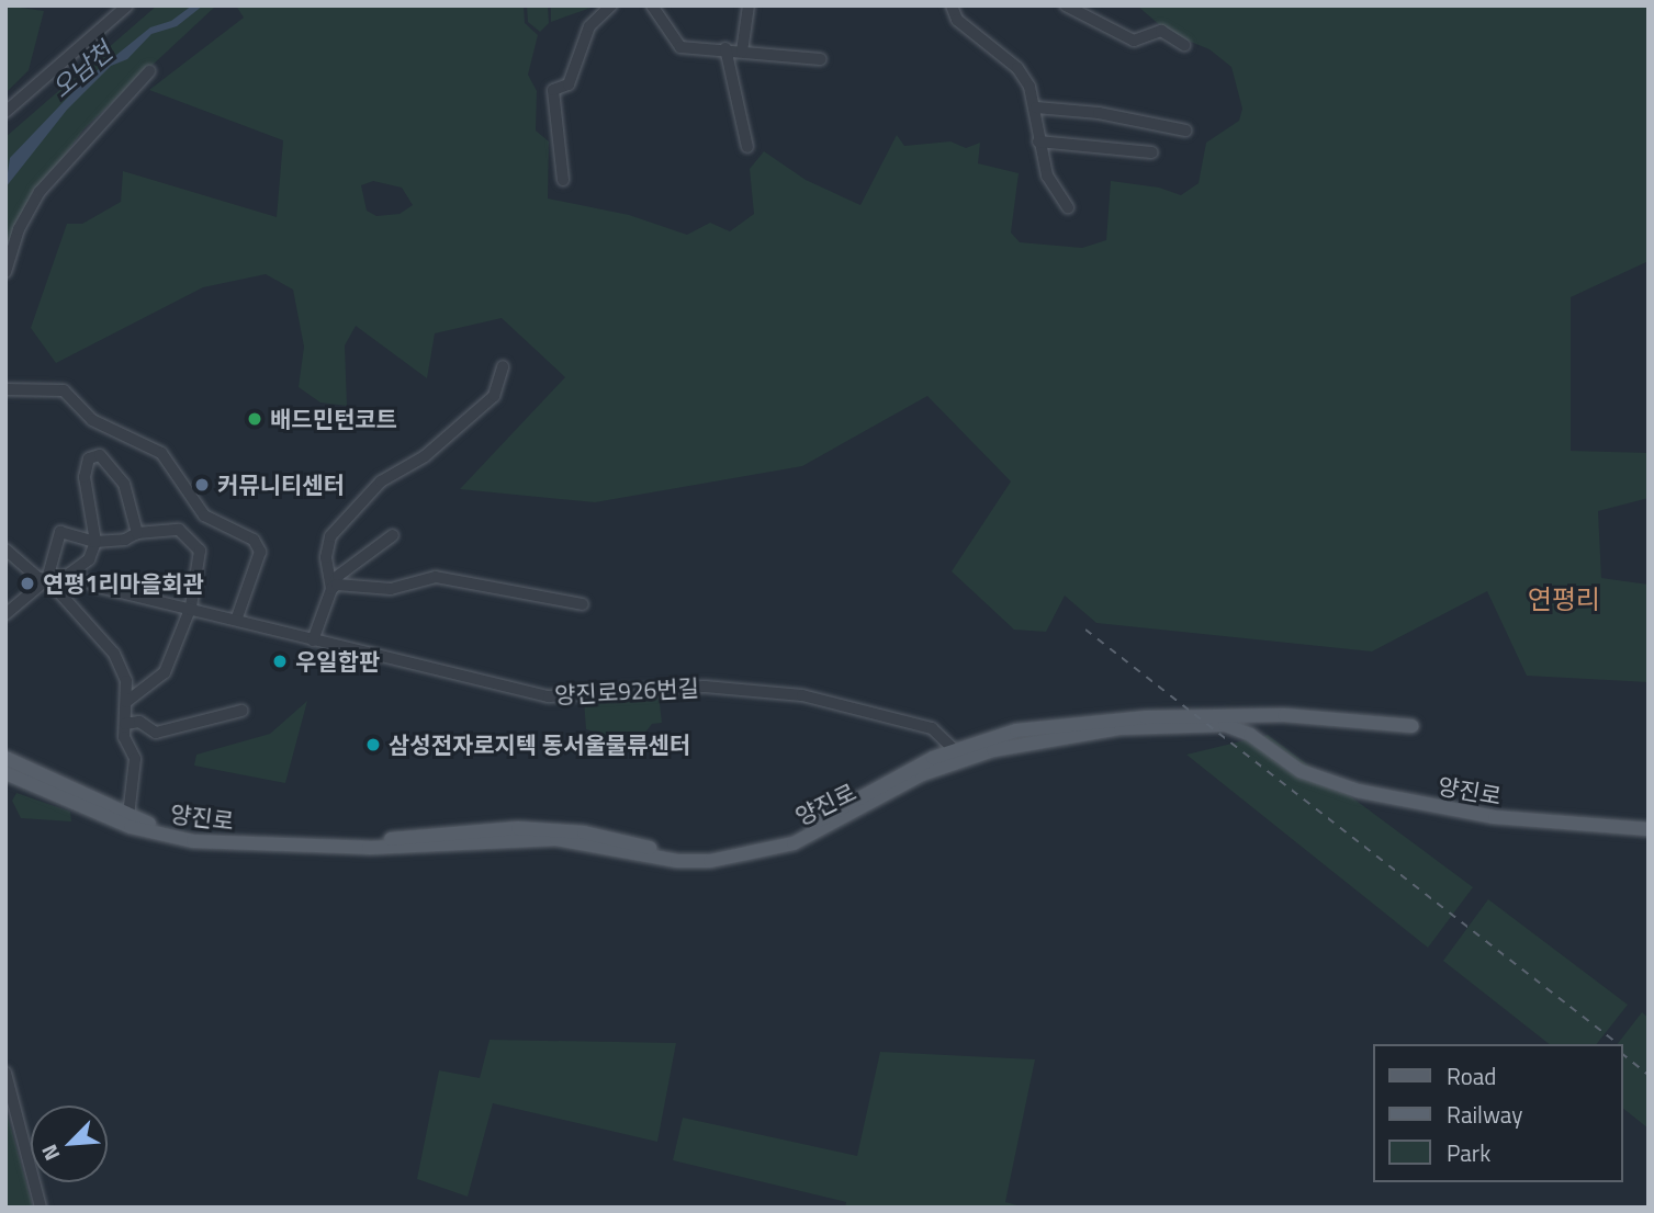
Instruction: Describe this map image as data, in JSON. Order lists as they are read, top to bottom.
{
  "streets": {
    "main road": ["양진로"],
    "street": ["양진로926번길"]
  },
  "crossings": [
    ["양진로926번길", "양진로"]
  ],
  "districts": ["연평리"],
  "water": ["오남천"],
  "places": [
    "배드민턴코트",
    "커뮤니티센터",
    "연평1리마을회관",
    "우일합판",
    "삼성전자로지텍 동서울물류센터"
  ],
  "legend": ["Road", "Railway", "Park"],
  "north": "bottom left"
}
